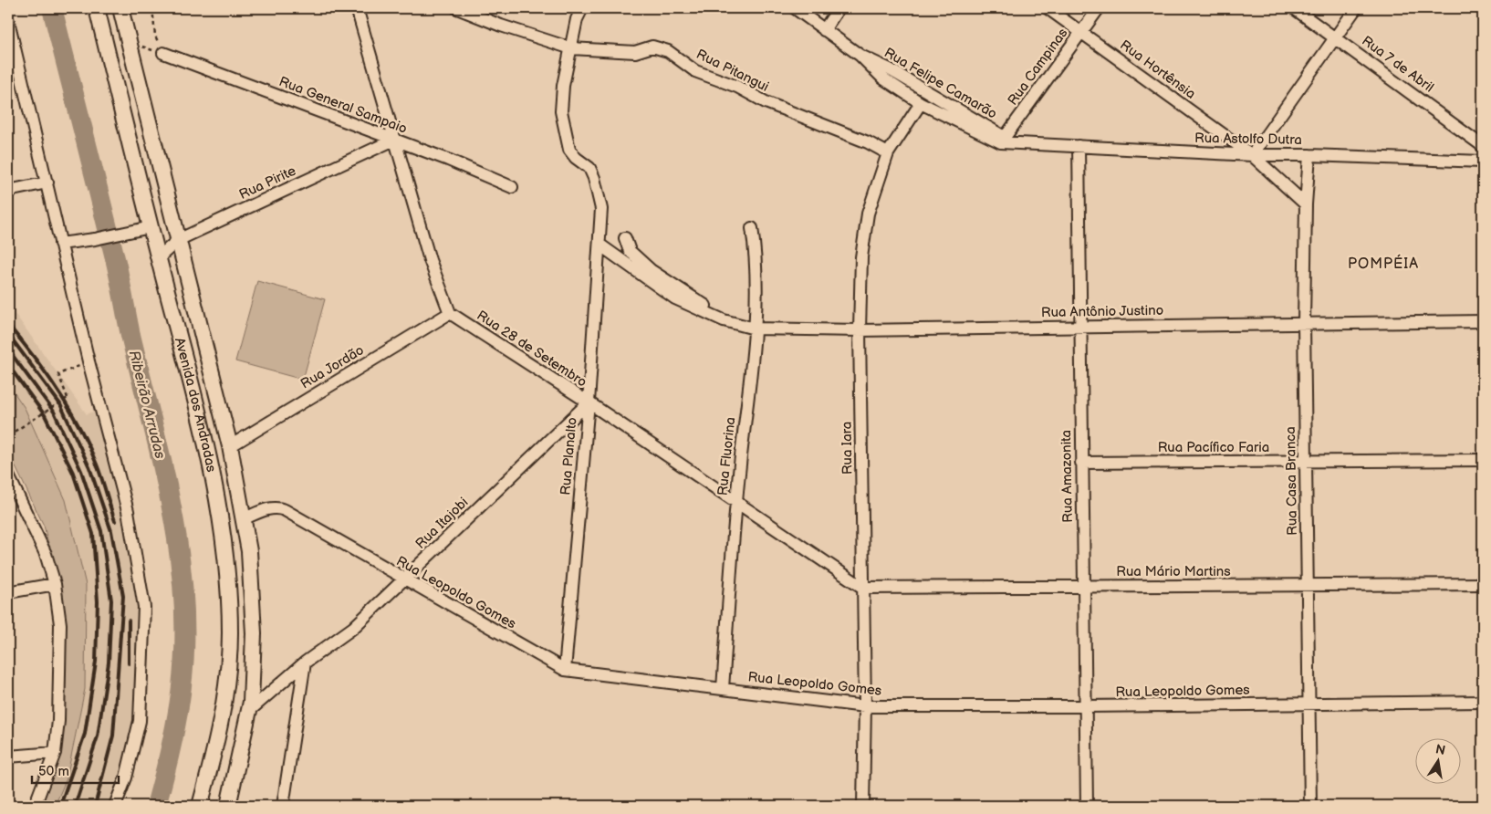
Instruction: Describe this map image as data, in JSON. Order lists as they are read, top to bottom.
{
  "streets": {
    "main road": ["Avenida dos Andradas"],
    "street": [
      "Rua 7 de Abril",
      "Rua Campinas",
      "Rua Hortênsia",
      "Rua Pitangui",
      "Rua Felipe Camarão",
      "Rua General Sampaio",
      "Rua Astolfo Dutra",
      "Rua Pirite",
      "Rua Antônio Justino",
      "Rua 28 de Setembro",
      "Rua Jordão",
      "Rua Pacífico Faria",
      "Rua Iara",
      "Rua Planalto",
      "Rua Fluorina",
      "Rua Amazonita",
      "Rua Casa Branca",
      "Rua Itajobi",
      "Rua Mário Martins",
      "Rua Leopoldo Gomes"
    ]
  },
  "crossings": [
    ["Rua Campinas", "Rua Hortênsia"],
    ["Rua Campinas", "Rua Felipe Camarão"],
    ["Rua Campinas", "Rua Astolfo Dutra"],
    ["Rua Hortênsia", "Rua Astolfo Dutra"],
    ["Rua Hortênsia", "Rua Casa Branca"],
    ["Rua Pitangui", "Rua Iara"],
    ["Rua Felipe Camarão", "Rua Astolfo Dutra"],
    ["Rua Felipe Camarão", "Rua Iara"],
    ["Rua General Sampaio", "Rua Pirite"],
    ["Rua Astolfo Dutra", "Rua Amazonita"],
    ["Rua Astolfo Dutra", "Rua Casa Branca"],
    ["Rua Pirite", "Avenida dos Andradas"],
    ["Rua Antônio Justino", "Rua Iara"],
    ["Rua Antônio Justino", "Rua Planalto"],
    ["Rua Antônio Justino", "Rua Fluorina"],
    ["Rua Antônio Justino", "Rua Amazonita"],
    ["Rua Antônio Justino", "Rua Casa Branca"],
    ["Rua 28 de Setembro", "Rua Jordão"],
    ["Rua 28 de Setembro", "Rua Iara"],
    ["Rua 28 de Setembro", "Rua Planalto"],
    ["Rua 28 de Setembro", "Rua Fluorina"],
    ["Rua 28 de Setembro", "Rua Itajobi"],
    ["Rua 28 de Setembro", "Rua Mário Martins"],
    ["Rua Jordão", "Avenida dos Andradas"],
    ["Avenida dos Andradas", "Rua Itajobi"],
    ["Avenida dos Andradas", "Rua Leopoldo Gomes"],
    ["Rua Pacífico Faria", "Rua Amazonita"],
    ["Rua Pacífico Faria", "Rua Casa Branca"],
    ["Rua Iara", "Rua Mário Martins"],
    ["Rua Iara", "Rua Leopoldo Gomes"],
    ["Rua Planalto", "Rua Itajobi"],
    ["Rua Planalto", "Rua Leopoldo Gomes"],
    ["Rua Fluorina", "Rua Leopoldo Gomes"],
    ["Rua Amazonita", "Rua Mário Martins"],
    ["Rua Amazonita", "Rua Leopoldo Gomes"],
    ["Rua Casa Branca", "Rua Mário Martins"],
    ["Rua Casa Branca", "Rua Leopoldo Gomes"],
    ["Rua Itajobi", "Rua Leopoldo Gomes"]
  ],
  "districts": ["POMPÉIA"],
  "water": ["Ribeirão Arrudas"],
  "scale_bar": "50 m",
  "north": "top"
}
